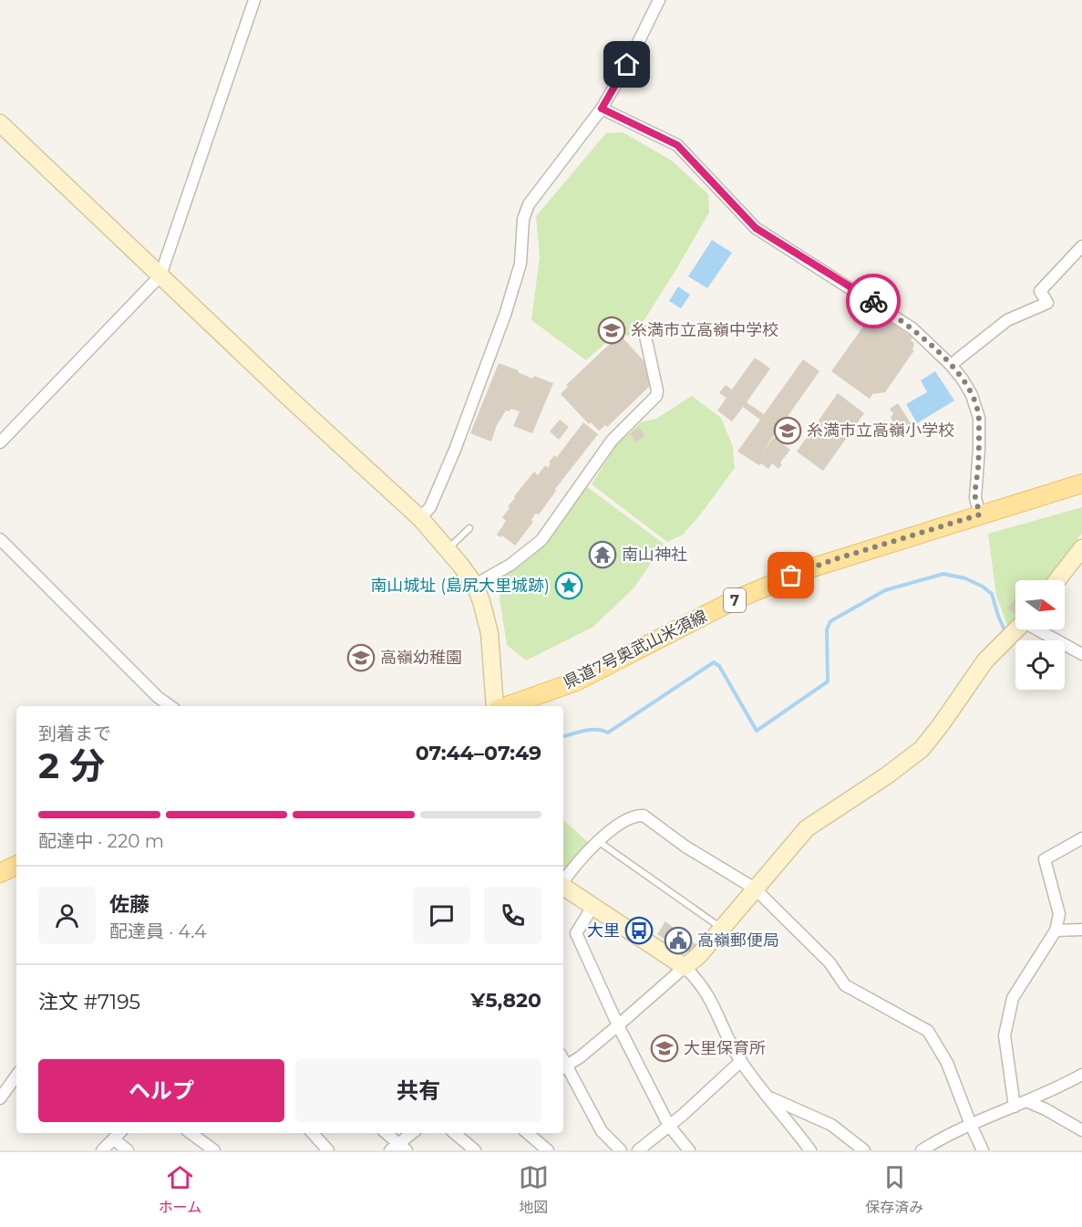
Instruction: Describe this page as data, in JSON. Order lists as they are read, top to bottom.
{
  "streets": {
    "main road": ["7", "県道7号奥武山米須線"]
  },
  "places": {
    "school or university": [
      "糸満市立高嶺中学校",
      "糸満市立高嶺小学校",
      "高嶺幼稚園",
      "大里保育所"
    ],
    "temple": ["南山神社"],
    "place": ["南山城址 (島尻大里城跡)"],
    "bus stop": ["大里"],
    "public building": ["高嶺郵便局"]
  },
  "north": "right",
  "page": {
    "heading": ["2 分", "到着まで", "07:44–07:49"],
    "panel": [
      "佐藤",
      "配達員 · 4.4",
      "注文 #7195",
      "¥5,820"
    ],
    "bar": "配達中 · 220 m",
    "buttons": ["ヘルプ", "共有"],
    "tabs": ["ホーム", "地図", "保存済み"]
  }
}
